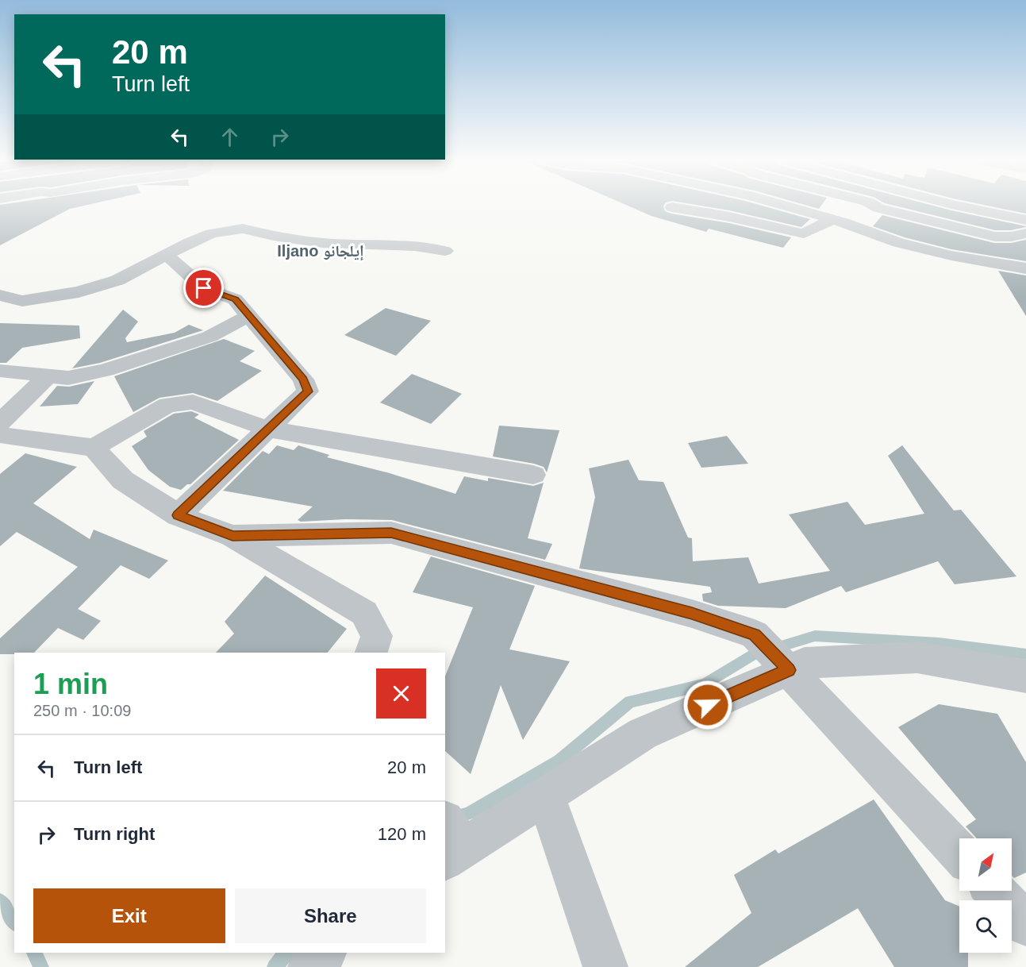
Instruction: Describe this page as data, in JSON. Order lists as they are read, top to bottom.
{
  "districts": ["Iljano إيلجانو"],
  "north": "top right",
  "page": {
    "turn": ["20 m", "Turn left"],
    "heading": ["1 min", "250 m · 10:09"],
    "list": [
      {
        "name": "Turn left",
        "value": "20 m"
      },
      {
        "name": "Turn right",
        "value": "120 m"
      }
    ],
    "buttons": ["Exit", "Share"]
  }
}
